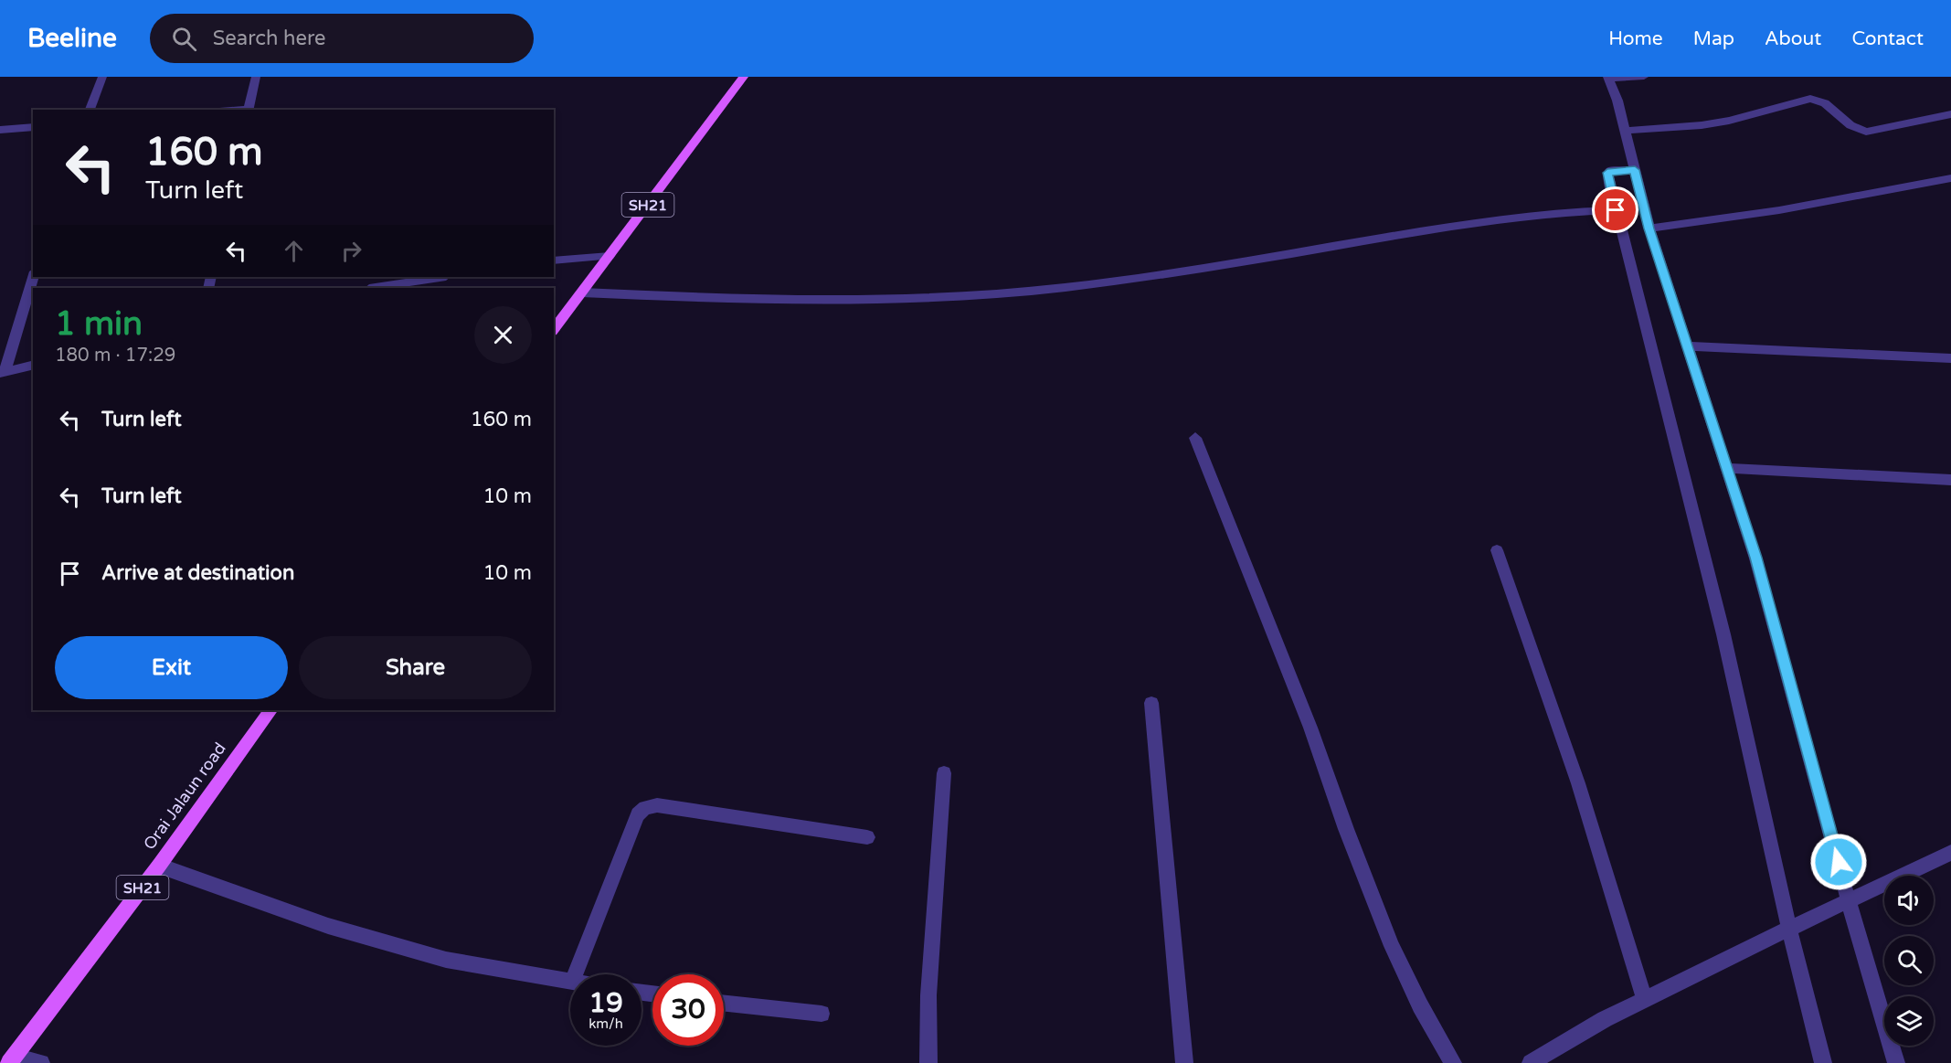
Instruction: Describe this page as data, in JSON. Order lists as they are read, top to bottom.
{
  "streets": {
    "main road": ["SH21", "Orai Jalaun road"]
  },
  "page": {
    "header": "Beeline",
    "search": "Search here",
    "nav": [
      "Home",
      "Map",
      "About",
      "Contact"
    ],
    "turn": ["160 m", "Turn left"],
    "heading": ["1 min", "180 m · 17:29"],
    "list": [
      {
        "name": "Turn left",
        "value": "160 m"
      },
      {
        "name": "Turn left",
        "value": "10 m"
      },
      {
        "name": "Arrive at destination",
        "value": "10 m"
      }
    ],
    "buttons": ["Exit", "Share"],
    "speed": "19 km/h",
    "limit": "30"
  }
}
